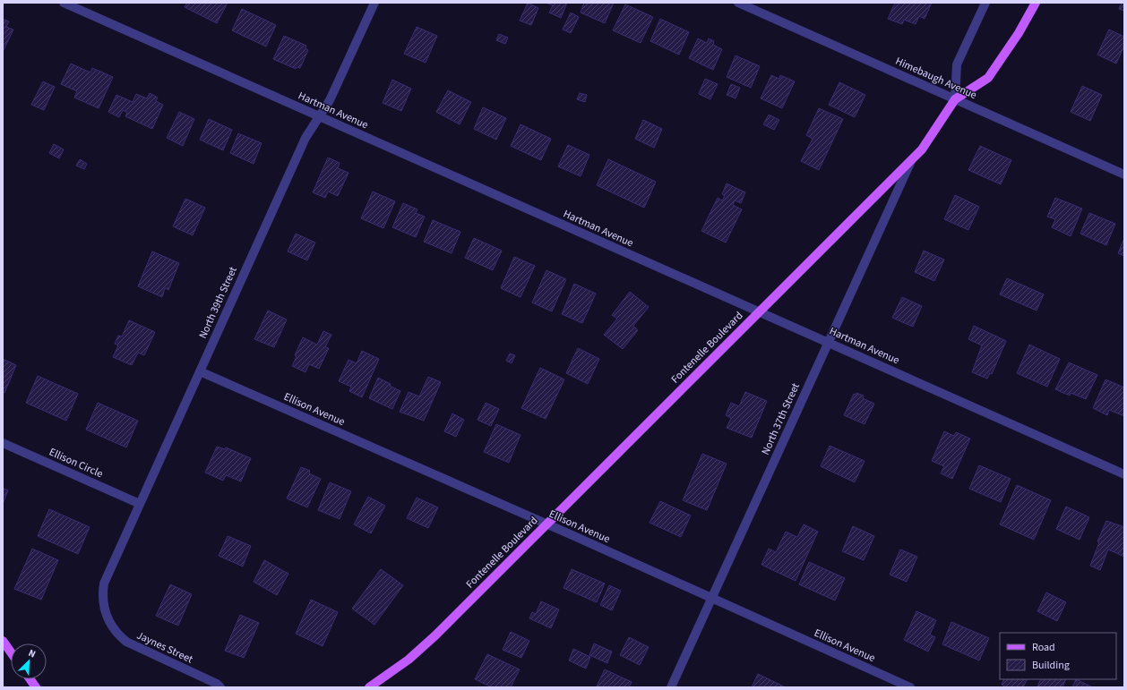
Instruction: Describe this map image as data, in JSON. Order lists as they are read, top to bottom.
{
  "streets": {
    "main road": ["Fontenelle Boulevard"],
    "street": [
      "Himebaugh Avenue",
      "Hartman Avenue",
      "North 39th Street",
      "Ellison Avenue",
      "North 37th Street",
      "Ellison Circle",
      "Jaynes Street"
    ]
  },
  "crossings": [
    ["Himebaugh Avenue", "Fontenelle Boulevard"],
    ["Hartman Avenue", "North 39th Street"],
    ["Hartman Avenue", "Fontenelle Boulevard"],
    ["Hartman Avenue", "North 37th Street"],
    ["North 39th Street", "Ellison Avenue"],
    ["North 39th Street", "Ellison Circle"],
    ["North 39th Street", "Jaynes Street"],
    ["Fontenelle Boulevard", "Ellison Avenue"],
    ["Fontenelle Boulevard", "North 37th Street"],
    ["Ellison Avenue", "North 37th Street"]
  ],
  "legend": ["Road", "Building"],
  "north": "top right"
}
